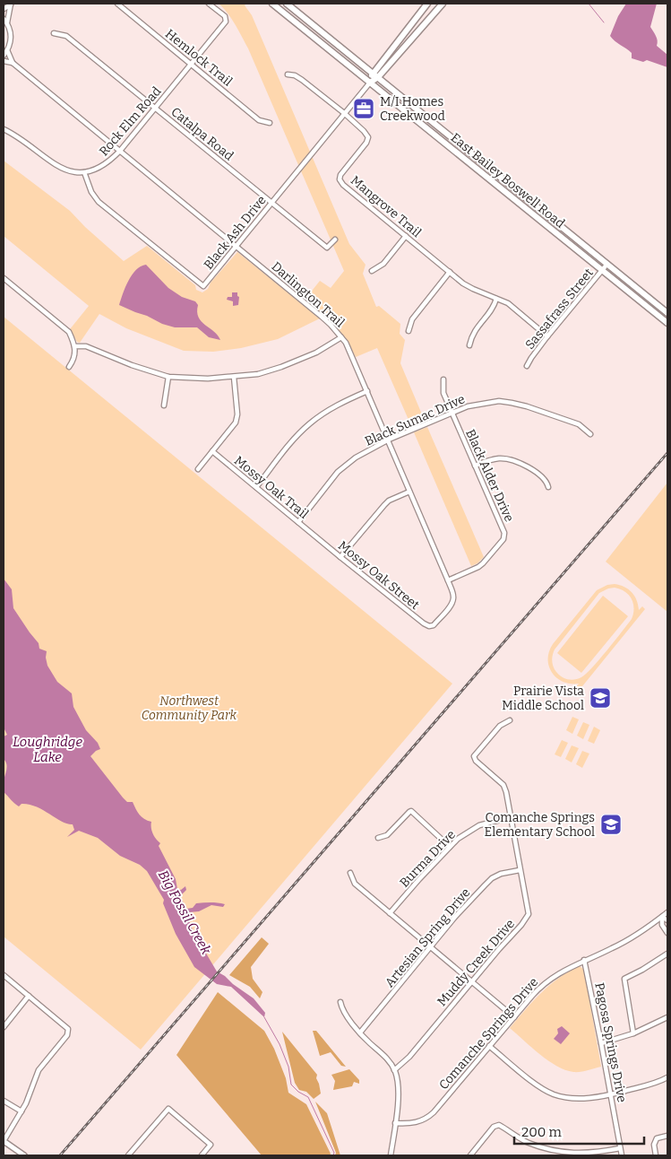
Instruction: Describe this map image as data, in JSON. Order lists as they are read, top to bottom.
{
  "streets": {
    "main road": ["East Bailey Boswell Road"],
    "street": [
      "Hemlock Trail",
      "Rock Elm Road",
      "Catalpa Road",
      "Mangrove Trail",
      "Black Ash Drive",
      "Darlington Trail",
      "Sassafrass Street",
      "Black Sumac Drive",
      "Black Alder Drive",
      "Mossy Oak Trail",
      "Mossy Oak Street",
      "Burma Drive",
      "Artesian Spring Drive",
      "Muddy Creek Drive",
      "Comanche Springs Drive",
      "Pagosa Springs Drive"
    ]
  },
  "crossings": [
    ["Hemlock Trail", "Rock Elm Road"],
    ["Rock Elm Road", "Catalpa Road"],
    ["Rock Elm Road", "Black Ash Drive"],
    ["Rock Elm Road", "Darlington Trail"],
    ["Catalpa Road", "Black Ash Drive"],
    ["East Bailey Boswell Road", "Black Ash Drive"],
    ["East Bailey Boswell Road", "Sassafrass Street"],
    ["Mangrove Trail", "Black Ash Drive"],
    ["Mangrove Trail", "Sassafrass Street"],
    ["Black Ash Drive", "Darlington Trail"],
    ["Darlington Trail", "Black Sumac Drive"],
    ["Darlington Trail", "Black Alder Drive"],
    ["Darlington Trail", "Mossy Oak Street"],
    ["Black Sumac Drive", "Black Alder Drive"],
    ["Black Sumac Drive", "Mossy Oak Trail"],
    ["Mossy Oak Trail", "Mossy Oak Street"],
    ["Burma Drive", "Muddy Creek Drive"],
    ["Artesian Spring Drive", "Muddy Creek Drive"],
    ["Comanche Springs Drive", "Pagosa Springs Drive"]
  ],
  "water": ["Loughridge Lake", "Big Fossil Creek"],
  "parks": ["Northwest Community Park"],
  "places": {
    "office": ["M/I Homes Creekwood"],
    "school or university": ["Prairie Vista Middle School", "Comanche Springs Elementary School"]
  },
  "scale_bar": "200 m"
}
